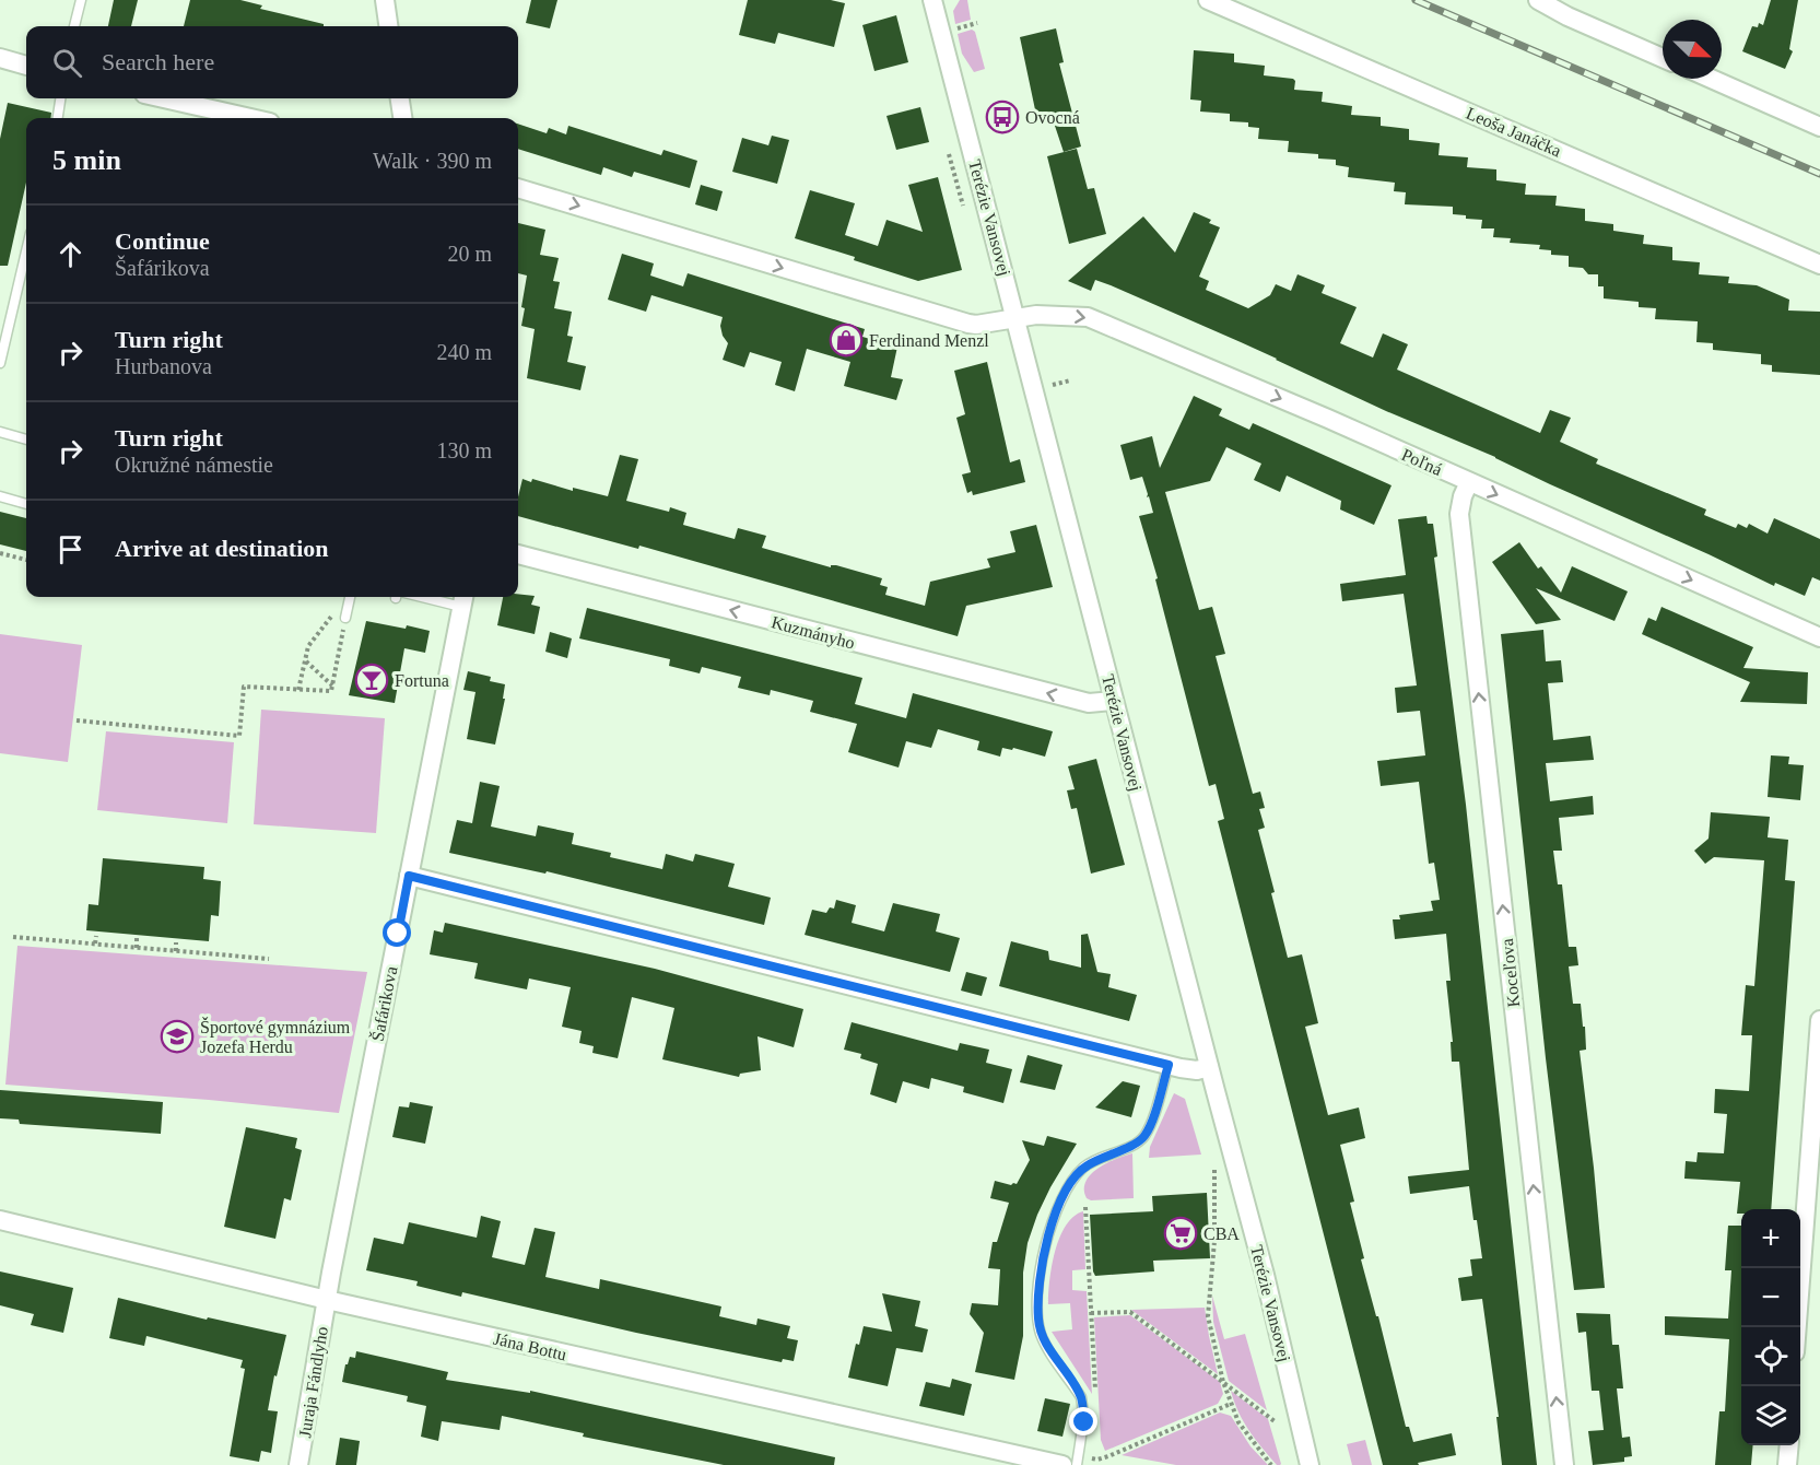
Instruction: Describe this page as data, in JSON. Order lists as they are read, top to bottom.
{
  "streets": {
    "street": [
      "Leoša Janáčka",
      "Terézie Vansovej",
      "Poľná",
      "Kuzmányho",
      "Koceľova",
      "Šafárikova",
      "Jána Bottu",
      "Juraja Fándlyho"
    ]
  },
  "crossings": [
    ["Terézie Vansovej", "Poľná"],
    ["Terézie Vansovej", "Kuzmányho"],
    ["Poľná", "Koceľova"],
    ["Šafárikova", "Jána Bottu"],
    ["Šafárikova", "Juraja Fándlyho"],
    ["Jána Bottu", "Juraja Fándlyho"]
  ],
  "one_way": ["Poľná", "Kuzmányho", "Koceľova"],
  "places": {
    "bus stop": ["Ovocná"],
    "shop": ["Ferdinand Menzl"],
    "bar": ["Fortuna"],
    "school or university": ["Športové gymnázium Jozefa Herdu"],
    "supermarket": ["CBA"]
  },
  "north": "bottom right",
  "page": {
    "search": "Search here",
    "heading": ["5 min", "Walk · 390 m"],
    "list": [
      ["Continue", "Šafárikova", "20 m"],
      ["Turn right", "Hurbanova", "240 m"],
      ["Turn right", "Okružné námestie", "130 m"],
      "Arrive at destination"
    ],
    "map_buttons": ["+", "−"]
  }
}
